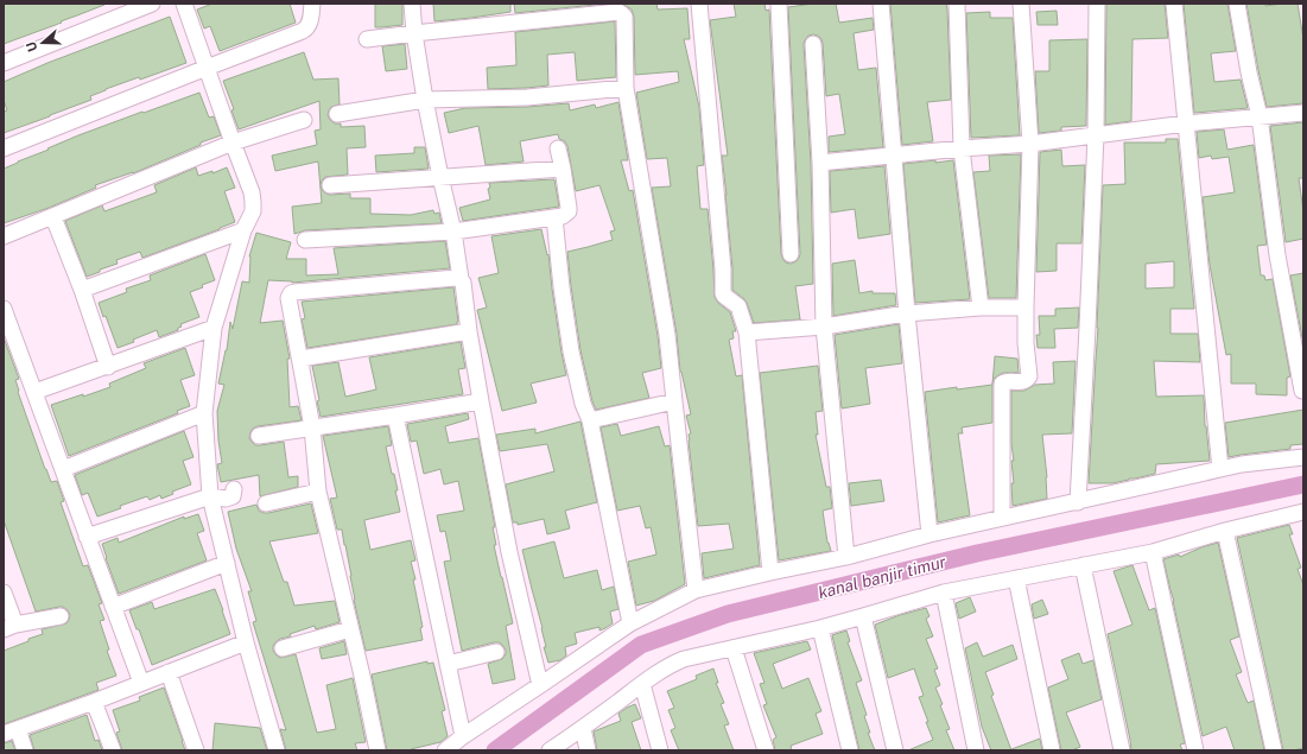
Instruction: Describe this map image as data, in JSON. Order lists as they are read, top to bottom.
{
  "water": ["kanal banjir timur"],
  "north": "left"
}
